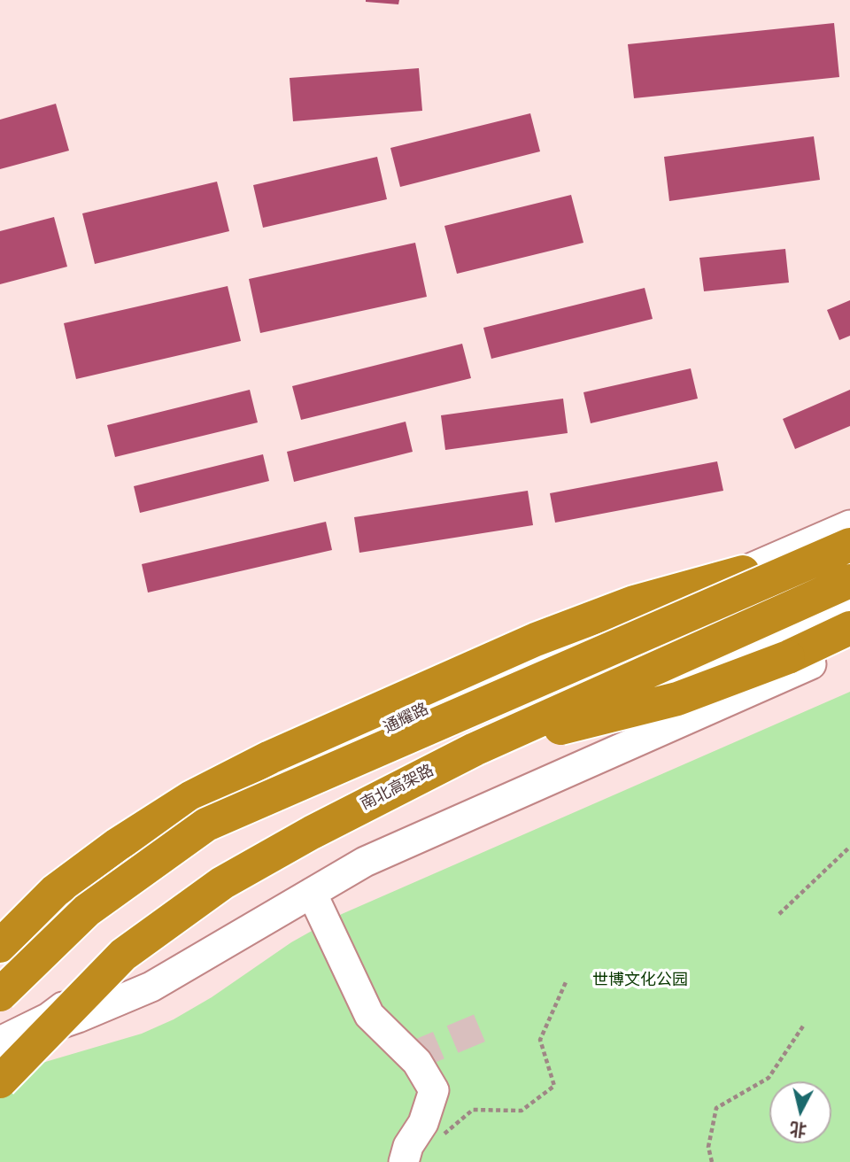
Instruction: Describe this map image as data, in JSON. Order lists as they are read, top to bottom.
{
  "streets": {
    "highway": ["南北高架路"],
    "street": ["通耀路"]
  },
  "parks": ["世博文化公园"],
  "north": "bottom"
}
